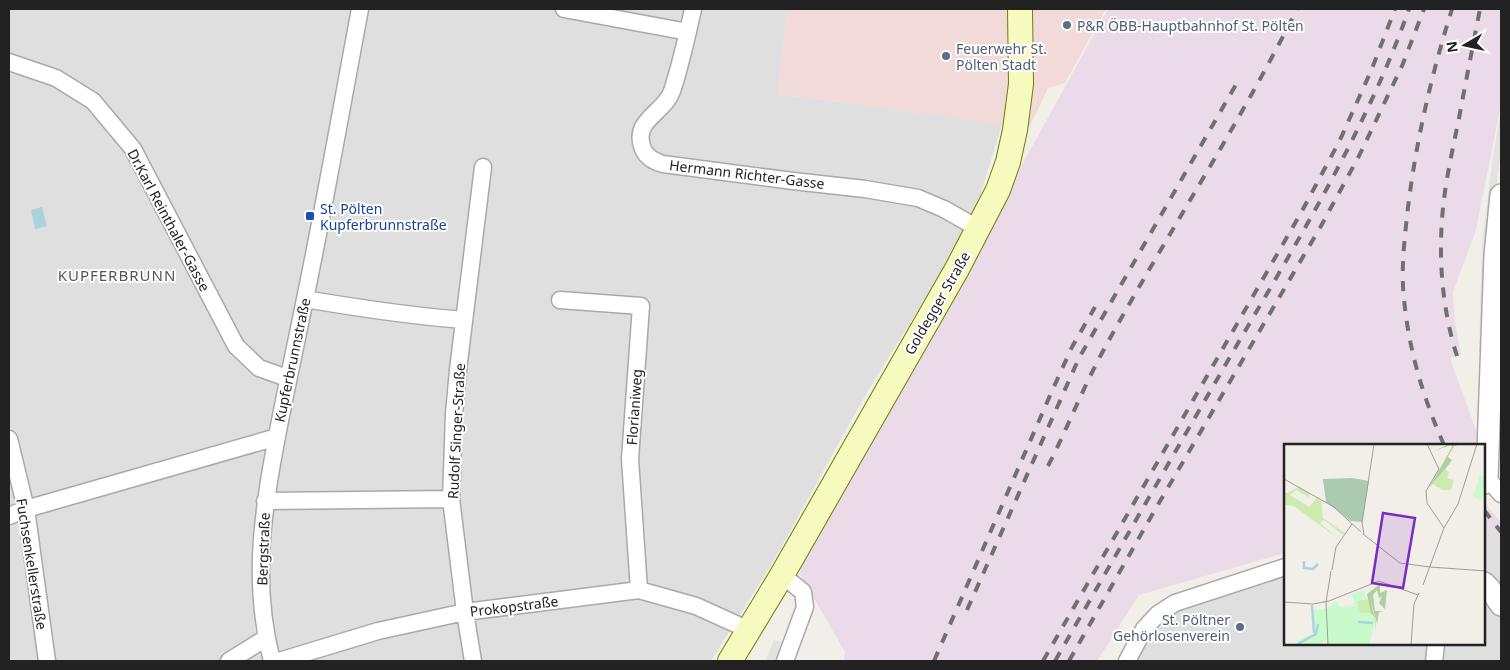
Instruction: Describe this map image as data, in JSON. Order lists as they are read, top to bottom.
{
  "streets": {
    "main road": ["Goldegger Straße"],
    "street": [
      "Hermann Richter-Gasse",
      "Dr.Karl Reinthaler-Gasse",
      "Kupferbrunnstraße",
      "Florianiweg",
      "Rudolf Singer-Straße",
      "Bergstraße",
      "Fuchsenkellerstraße",
      "Prokopstraße"
    ]
  },
  "crossings": [
    ["Hermann Richter-Gasse", "Goldegger Straße"],
    ["Dr.Karl Reinthaler-Gasse", "Kupferbrunnstraße"],
    ["Goldegger Straße", "Prokopstraße"],
    ["Kupferbrunnstraße", "Bergstraße"],
    ["Kupferbrunnstraße", "Fuchsenkellerstraße"],
    ["Florianiweg", "Prokopstraße"],
    ["Rudolf Singer-Straße", "Prokopstraße"]
  ],
  "districts": ["KUPFERBRUNN"],
  "places": {
    "other": ["P&R ÖBB-Hauptbahnhof St. Pölten", "Feuerwehr St. Pölten Stadt", "St. Pöltner Gehörlosenverein"],
    "transit": ["St. Pölten Kupferbrunnstraße"]
  },
  "north": "left"
}
